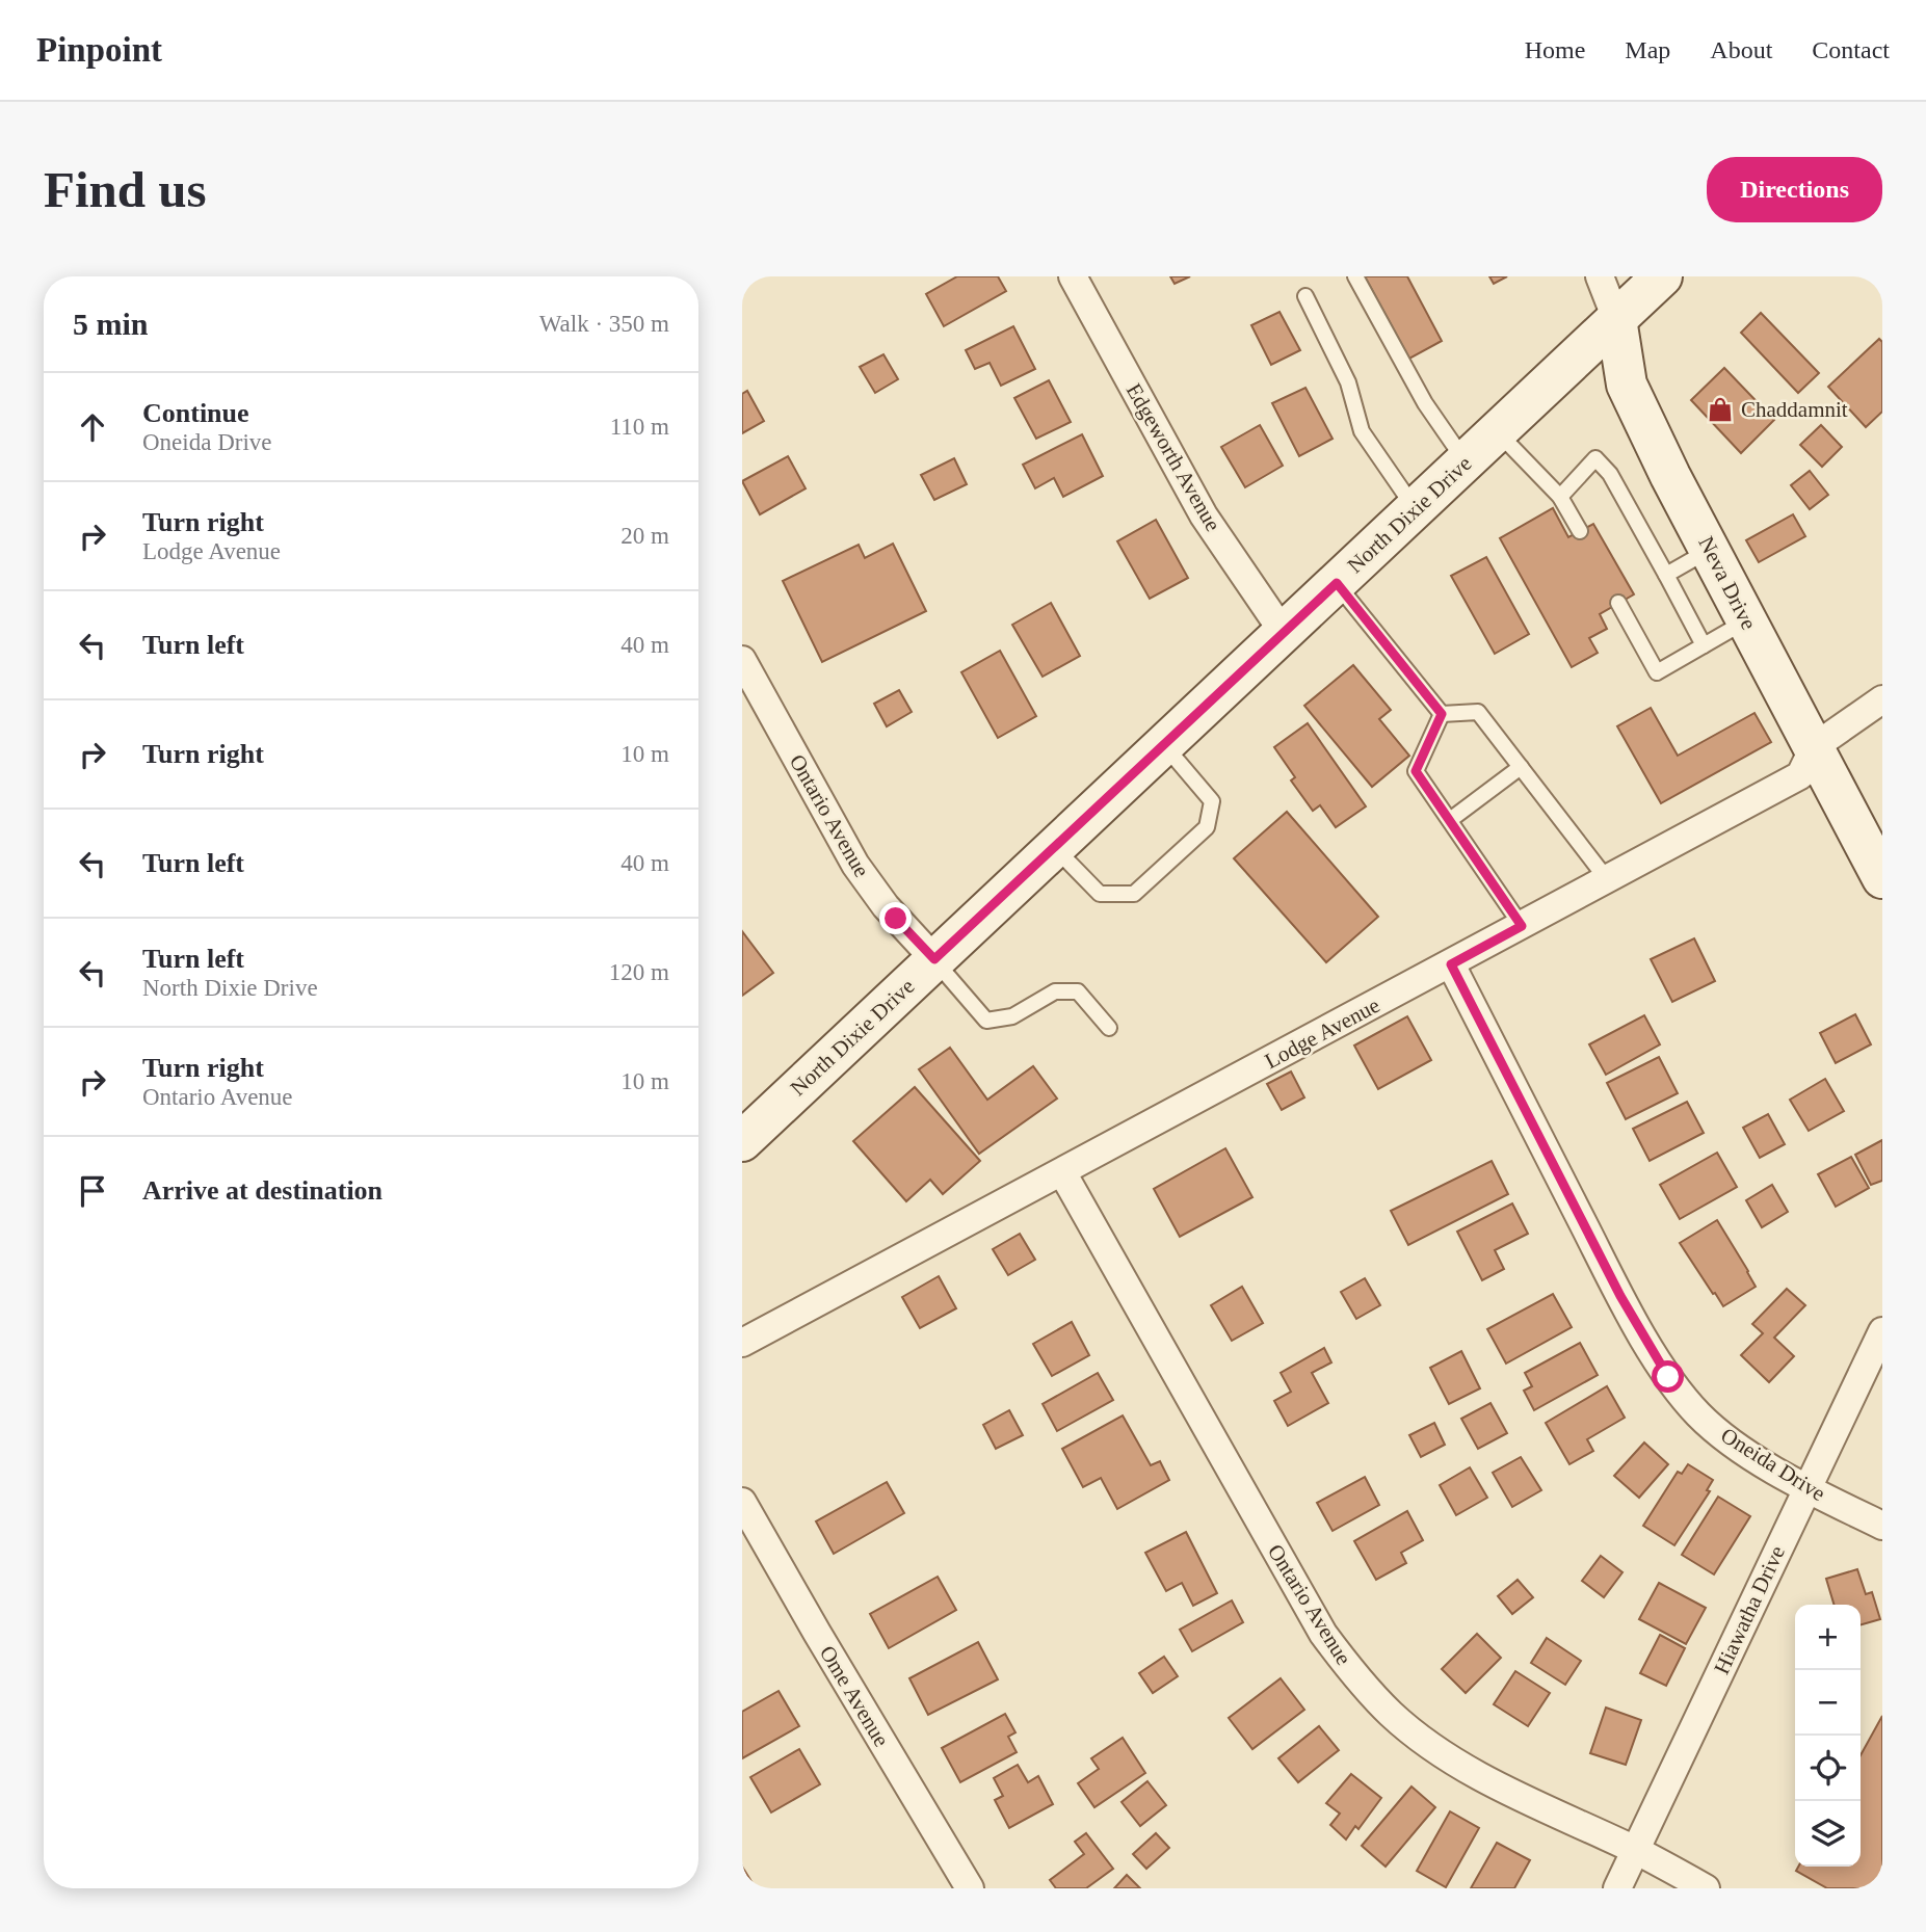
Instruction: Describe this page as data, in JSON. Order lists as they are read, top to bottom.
{
  "streets": {
    "main road": ["North Dixie Drive", "Neva Drive"],
    "street": [
      "Edgeworth Avenue",
      "Ontario Avenue",
      "Lodge Avenue",
      "Oneida Drive",
      "Hiawatha Drive",
      "Ome Avenue"
    ]
  },
  "crossings": [
    ["Edgeworth Avenue", "North Dixie Drive"],
    ["North Dixie Drive", "Neva Drive"],
    ["North Dixie Drive", "Ontario Avenue"],
    ["Neva Drive", "Lodge Avenue"],
    ["Ontario Avenue", "Lodge Avenue"],
    ["Ontario Avenue", "Hiawatha Drive"],
    ["Lodge Avenue", "Oneida Drive"],
    ["Oneida Drive", "Hiawatha Drive"]
  ],
  "places": {
    "shop": ["Chaddamnit"]
  },
  "page": {
    "header": "Pinpoint",
    "nav": [
      "Home",
      "Map",
      "About",
      "Contact"
    ],
    "buttons": "Directions",
    "title": "Find us",
    "heading": ["5 min", "Walk · 350 m"],
    "list": [
      ["Continue", "Oneida Drive", "110 m"],
      ["Turn right", "Lodge Avenue", "20 m"],
      ["Turn left", "40 m"],
      ["Turn right", "10 m"],
      ["Turn left", "40 m"],
      ["Turn left", "North Dixie Drive", "120 m"],
      ["Turn right", "Ontario Avenue", "10 m"],
      "Arrive at destination"
    ],
    "map_buttons": ["+", "−"]
  }
}
